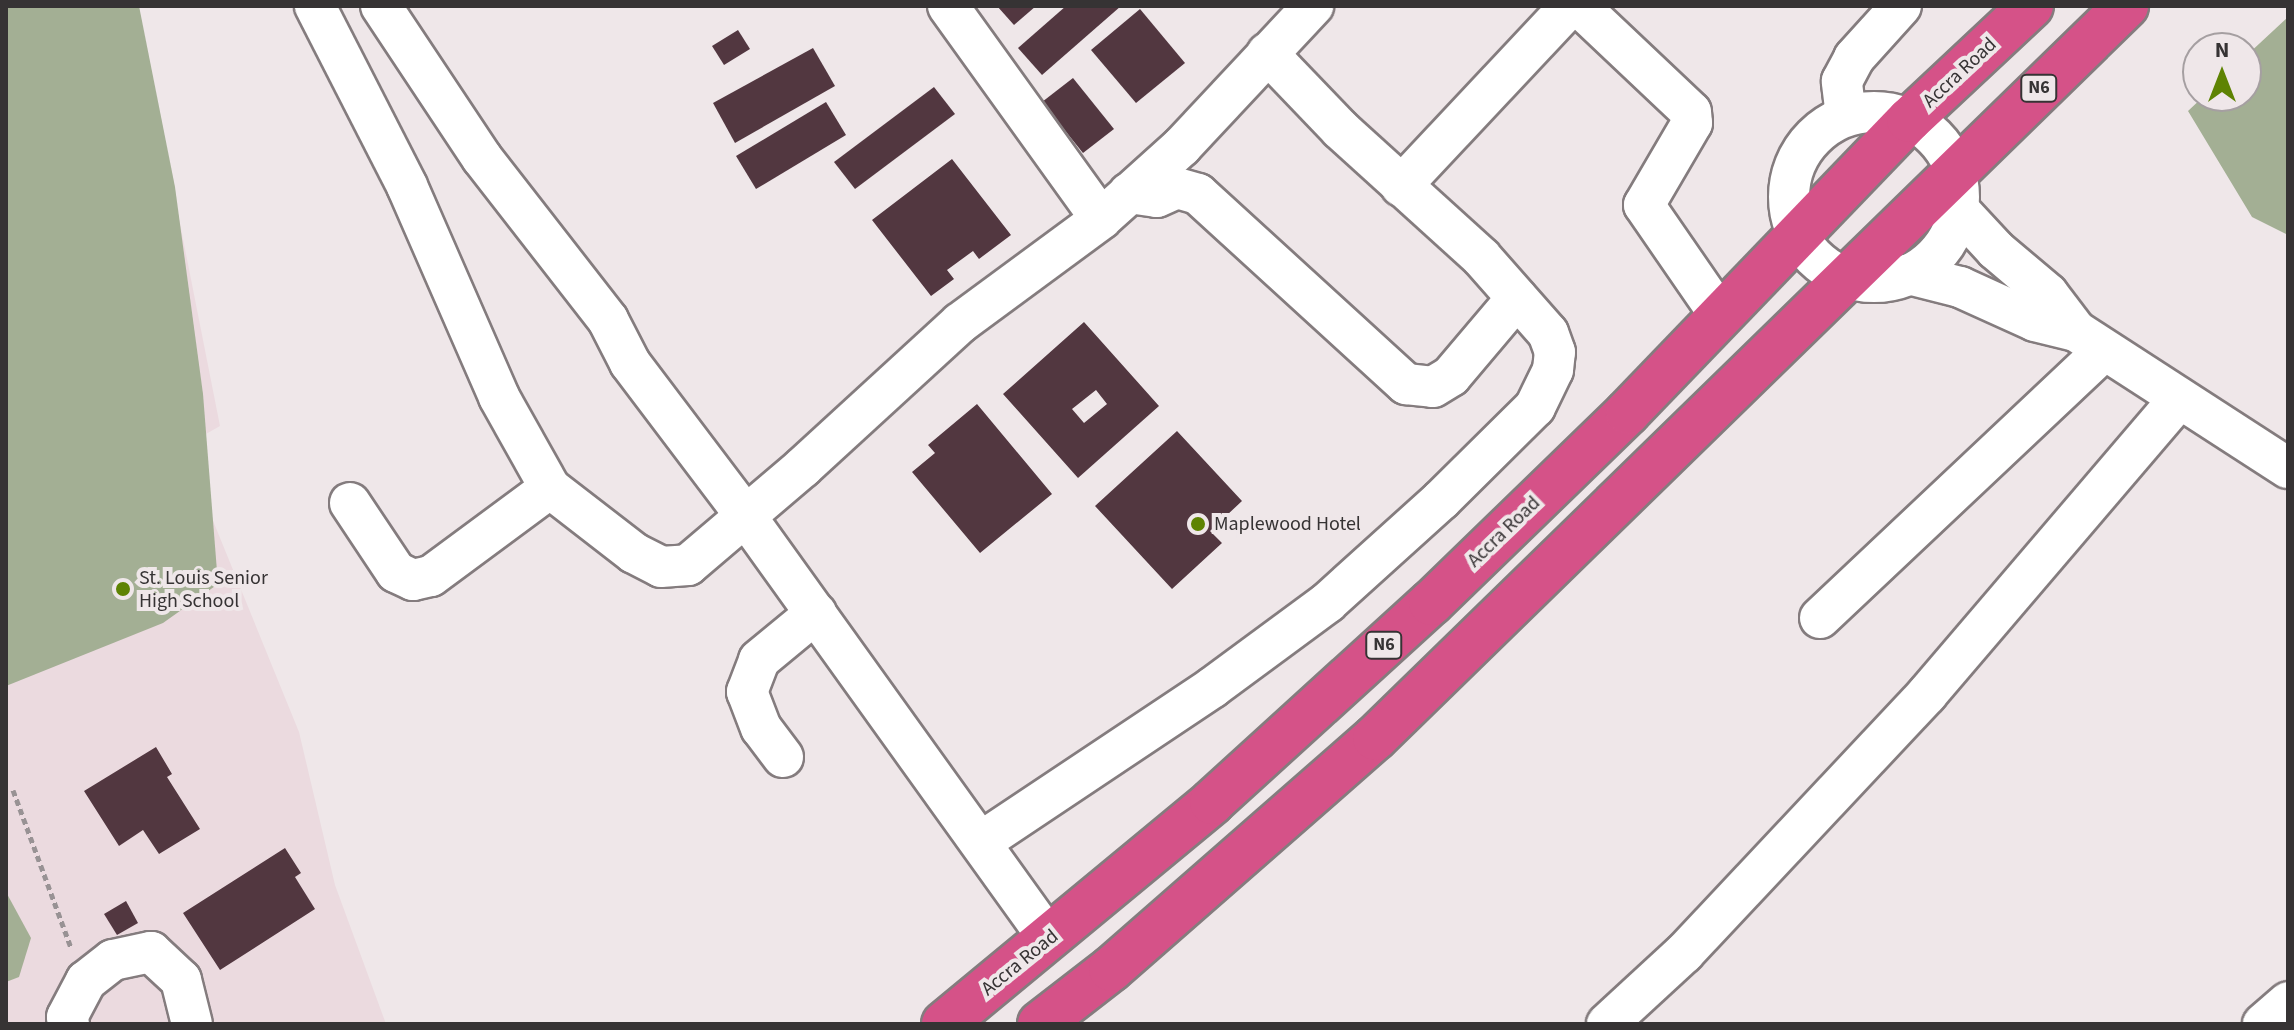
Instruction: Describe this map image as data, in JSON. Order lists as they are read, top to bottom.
{
  "streets": {
    "highway": ["Accra Road", "N6"]
  },
  "places": ["Maplewood Hotel", "St. Louis Senior High School"],
  "north": "top"
}
